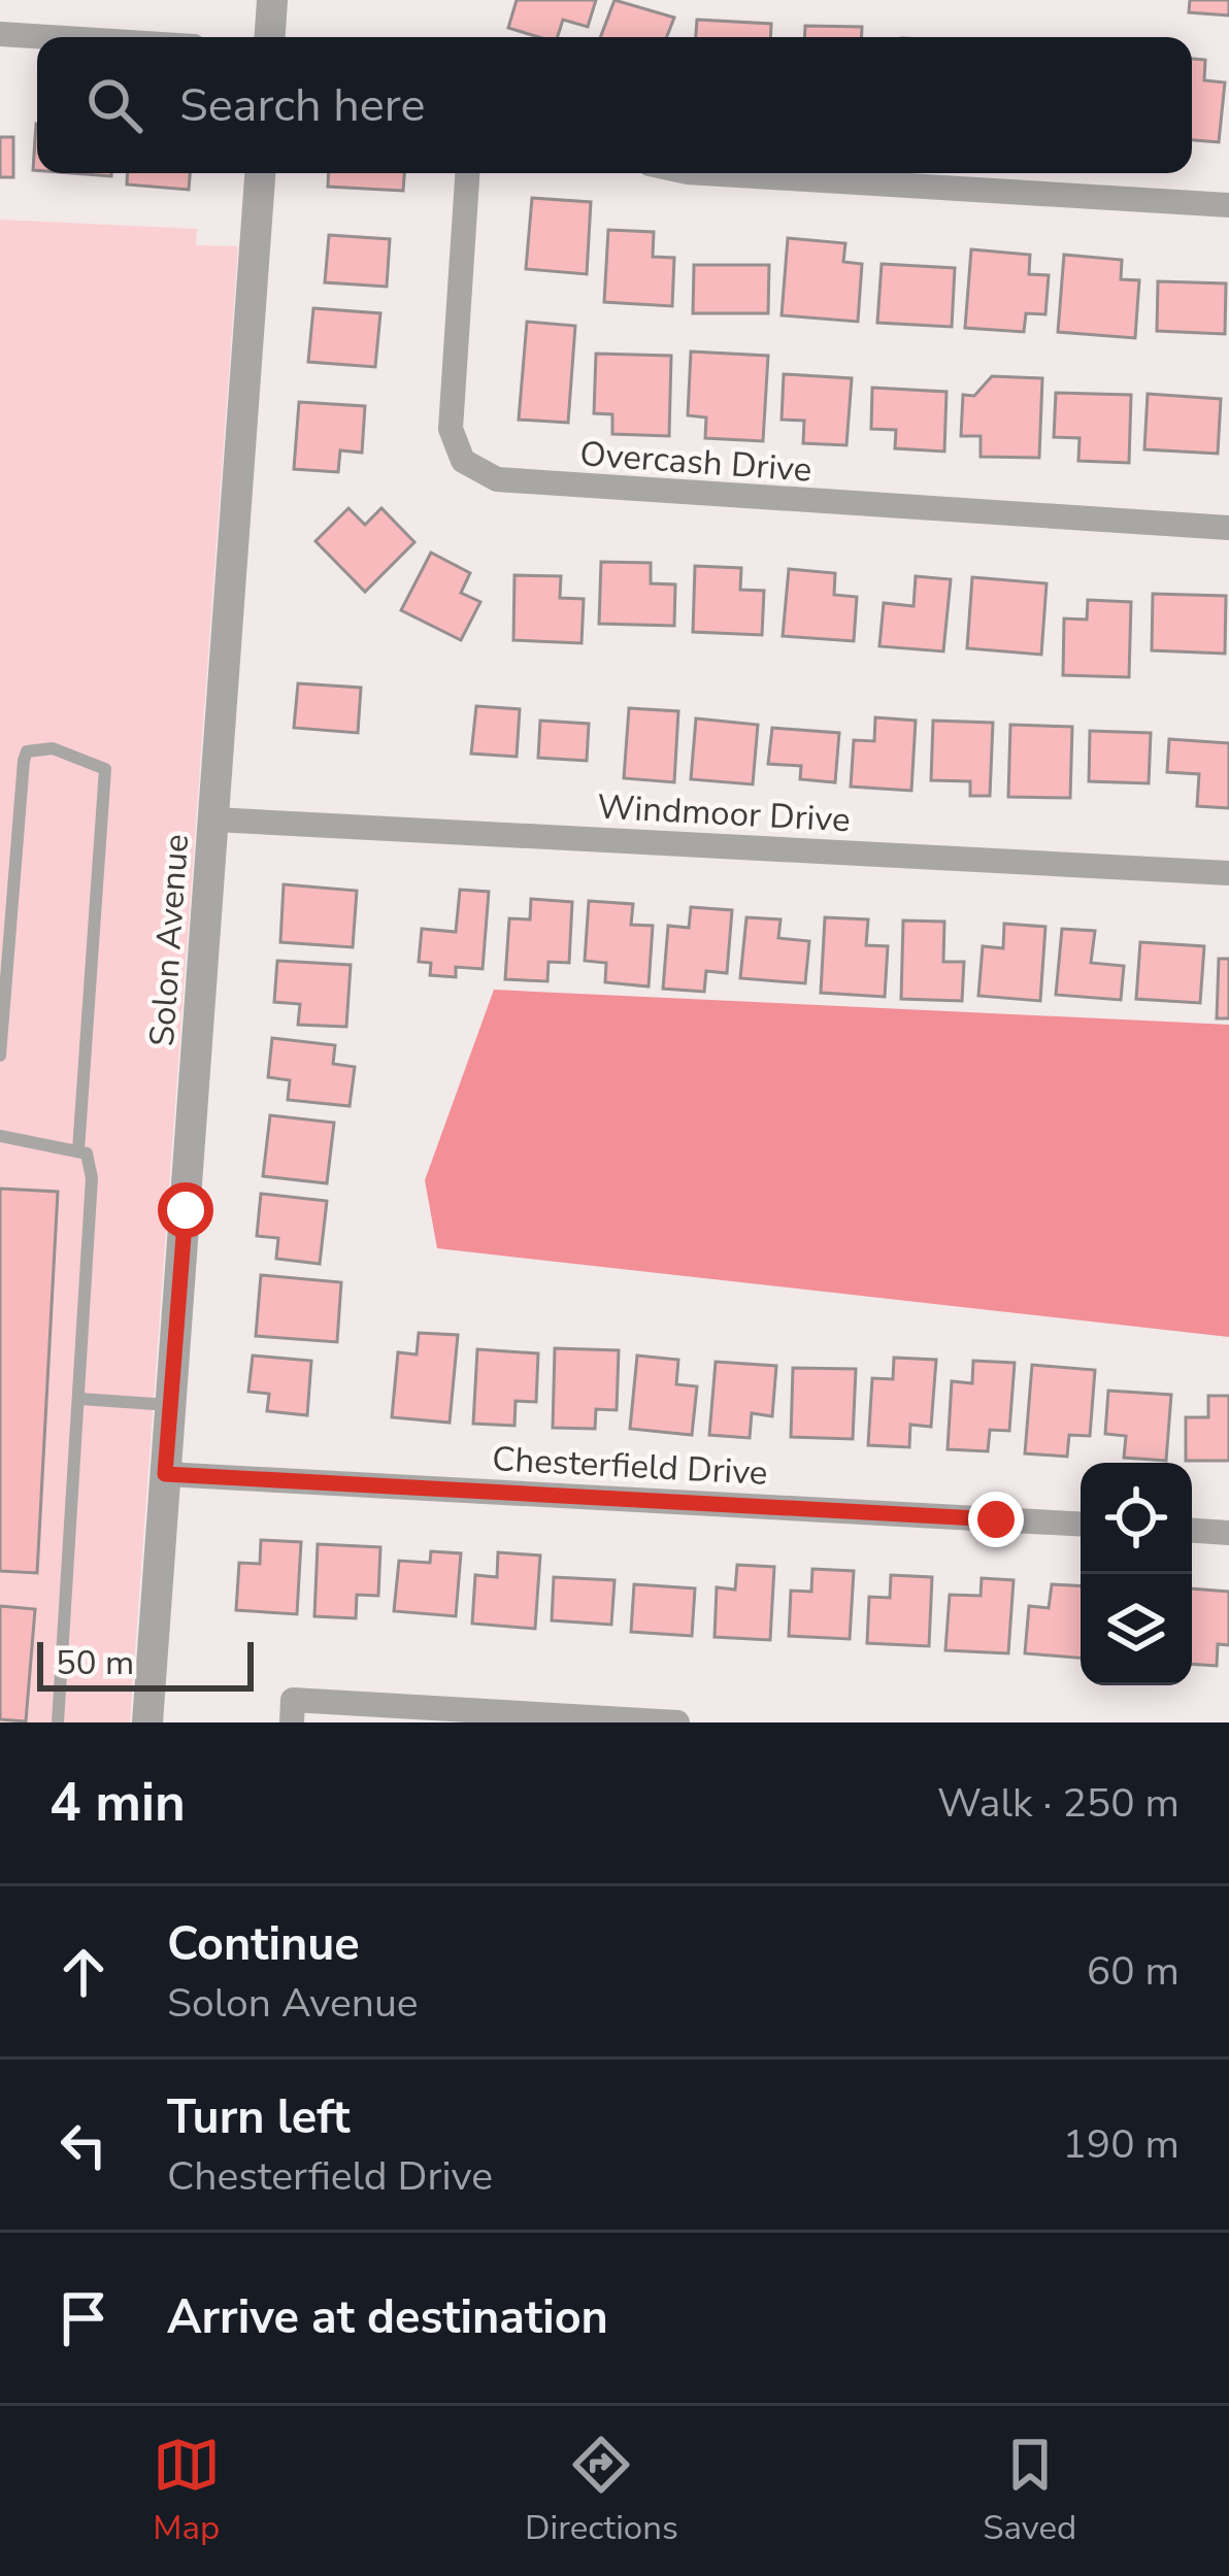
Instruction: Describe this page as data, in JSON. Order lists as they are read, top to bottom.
{
  "streets": {
    "street": [
      "Overcash Drive",
      "Windmoor Drive",
      "Solon Avenue",
      "Chesterfield Drive"
    ]
  },
  "crossings": [
    ["Windmoor Drive", "Solon Avenue"],
    ["Solon Avenue", "Chesterfield Drive"]
  ],
  "scale_bar": "50 m",
  "page": {
    "search": "Search here",
    "scale": "50 m",
    "heading": ["4 min", "Walk · 250 m"],
    "list": [
      ["Continue", "Solon Avenue", "60 m"],
      ["Turn left", "Chesterfield Drive", "190 m"],
      "Arrive at destination"
    ],
    "nav": ["Map", "Directions", "Saved"]
  }
}
